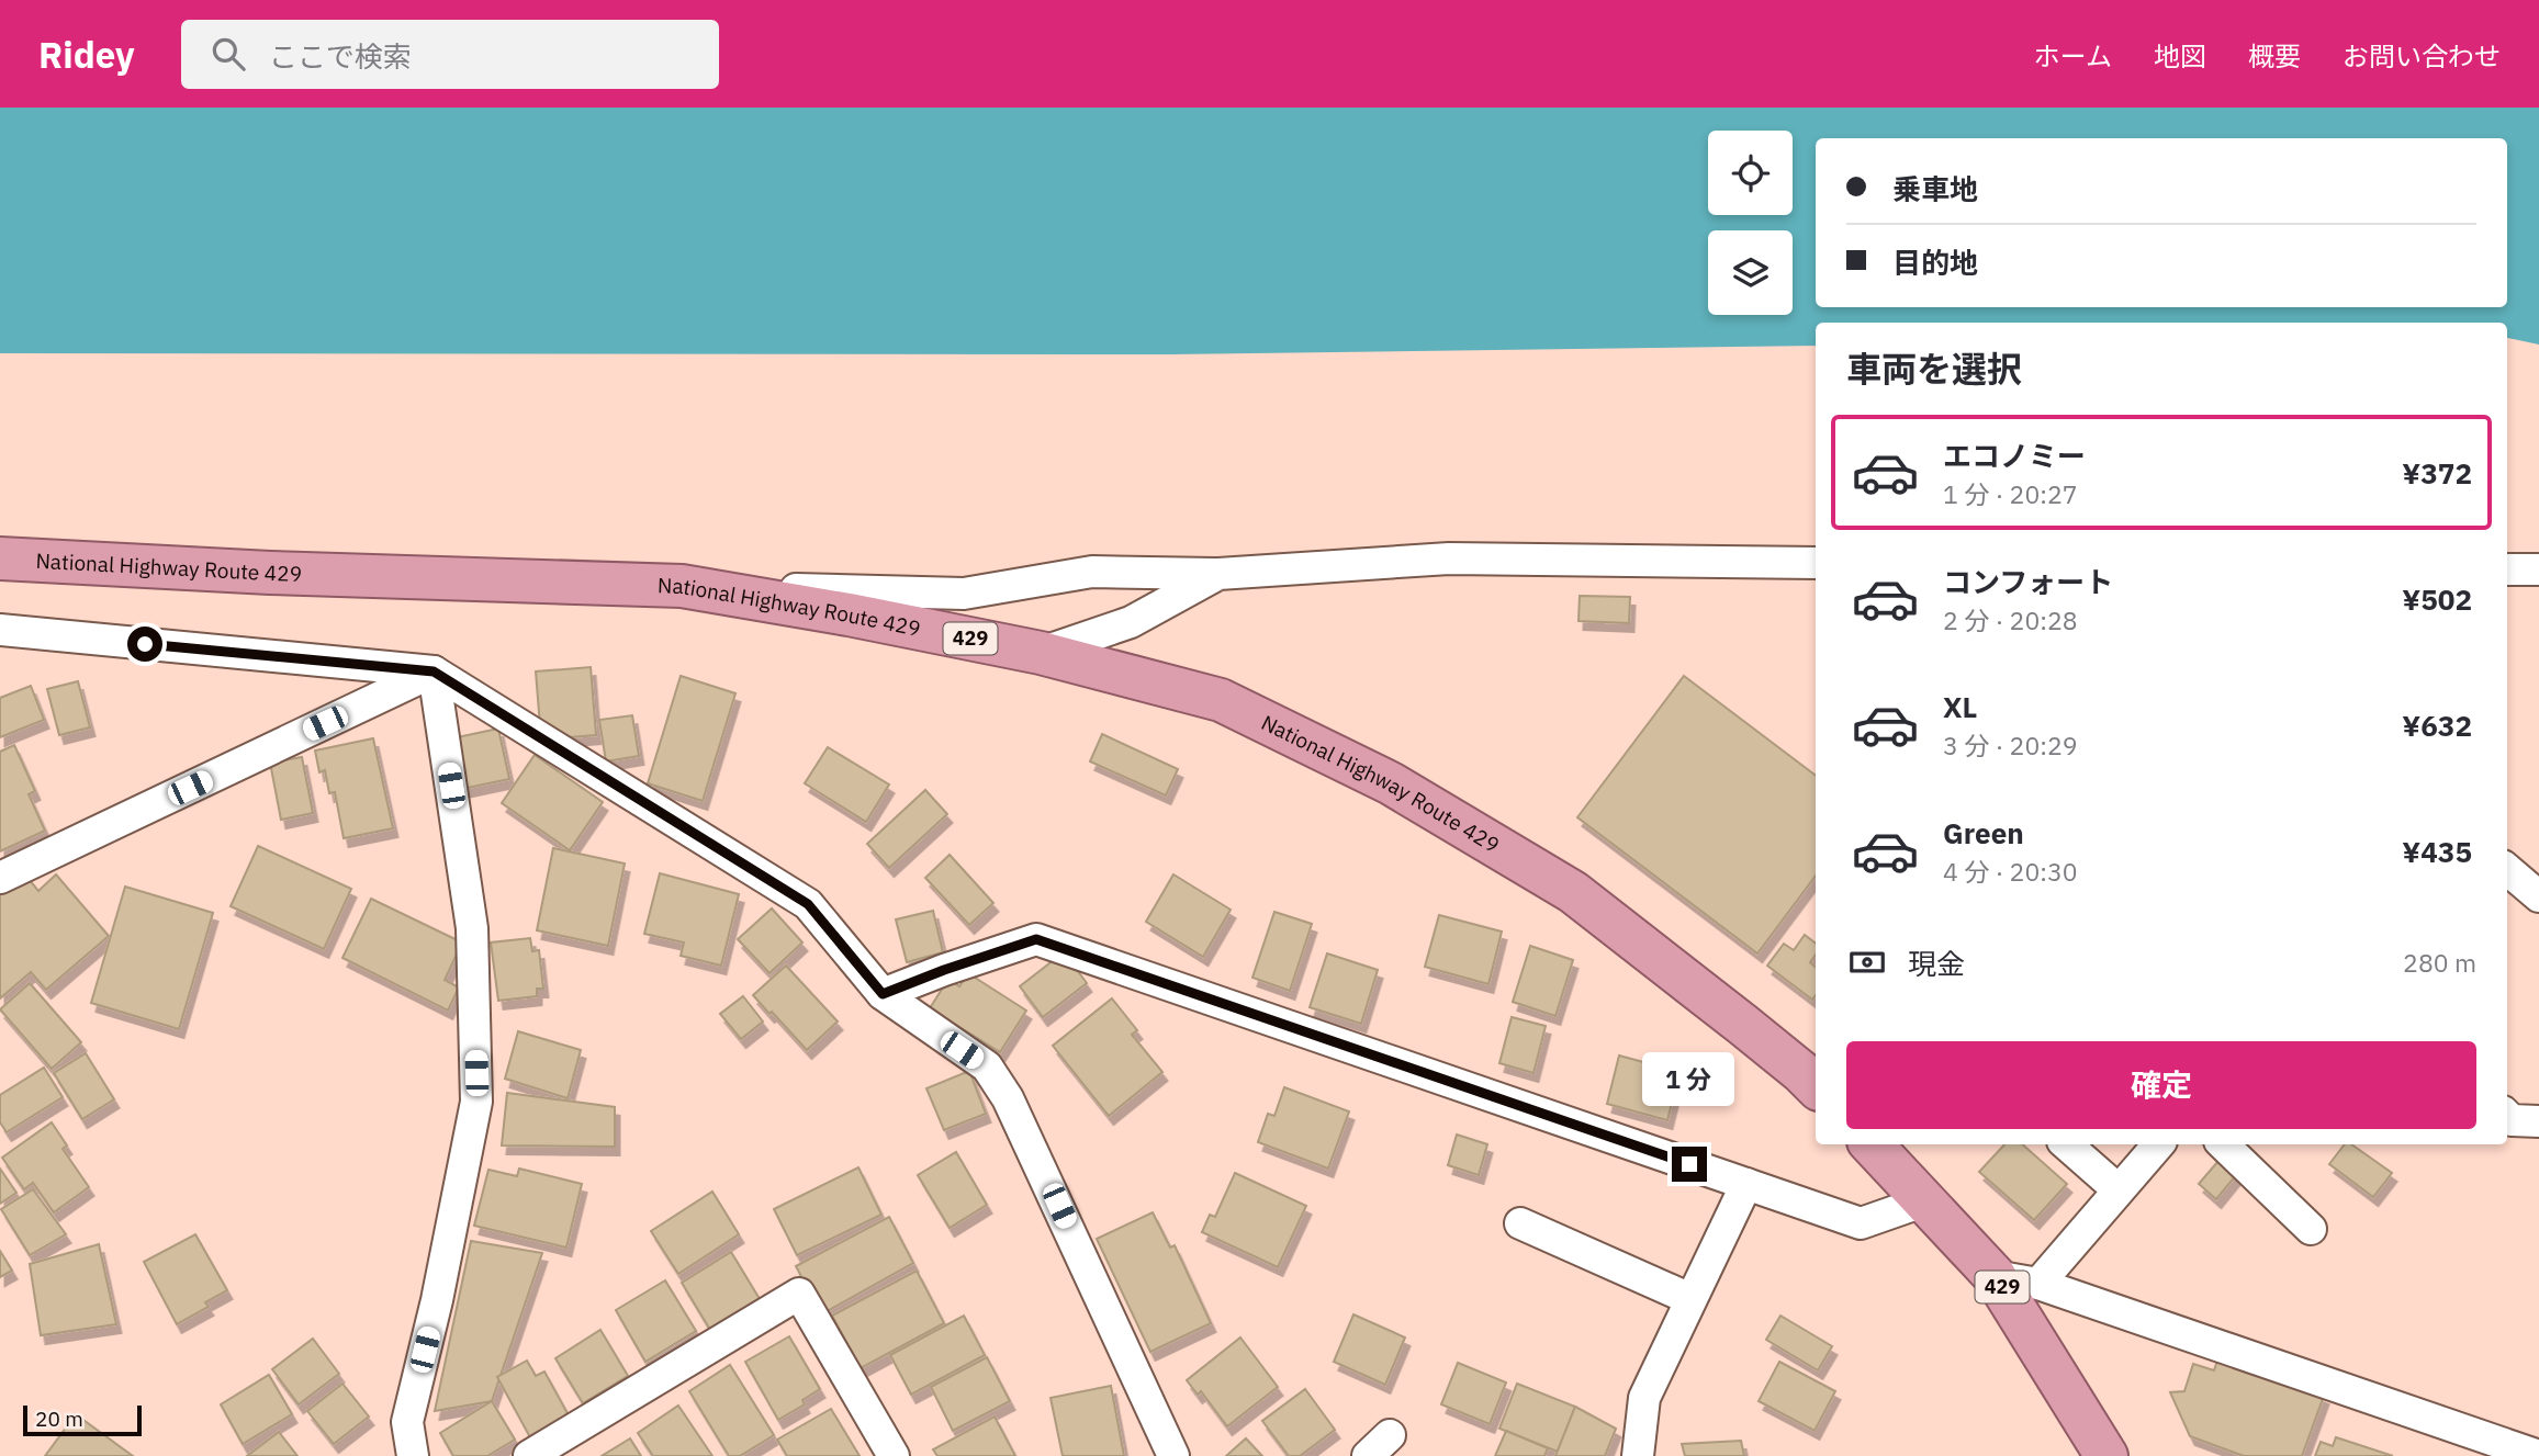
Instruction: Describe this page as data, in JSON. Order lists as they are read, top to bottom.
{
  "streets": {
    "highway": ["National Highway Route 429", "429"]
  },
  "scale_bar": "20 m",
  "page": {
    "header": "Ridey",
    "search": "ここで検索",
    "nav": [
      "ホーム",
      "地図",
      "概要",
      "お問い合わせ"
    ],
    "banner": ["乗車地", "目的地"],
    "heading": "車両を選択",
    "list": [
      {
        "name": "エコノミー",
        "note": "1 分 · 20:27",
        "value": "¥372"
      },
      {
        "name": "コンフォート",
        "note": "2 分 · 20:28",
        "value": "¥502"
      },
      {
        "name": "XL",
        "note": "3 分 · 20:29",
        "value": "¥632"
      },
      {
        "name": "Green",
        "note": "4 分 · 20:30",
        "value": "¥435"
      }
    ],
    "pay": ["現金", "280 m"],
    "buttons": "確定",
    "bubble": "1 分",
    "scale": "20 m"
  }
}
